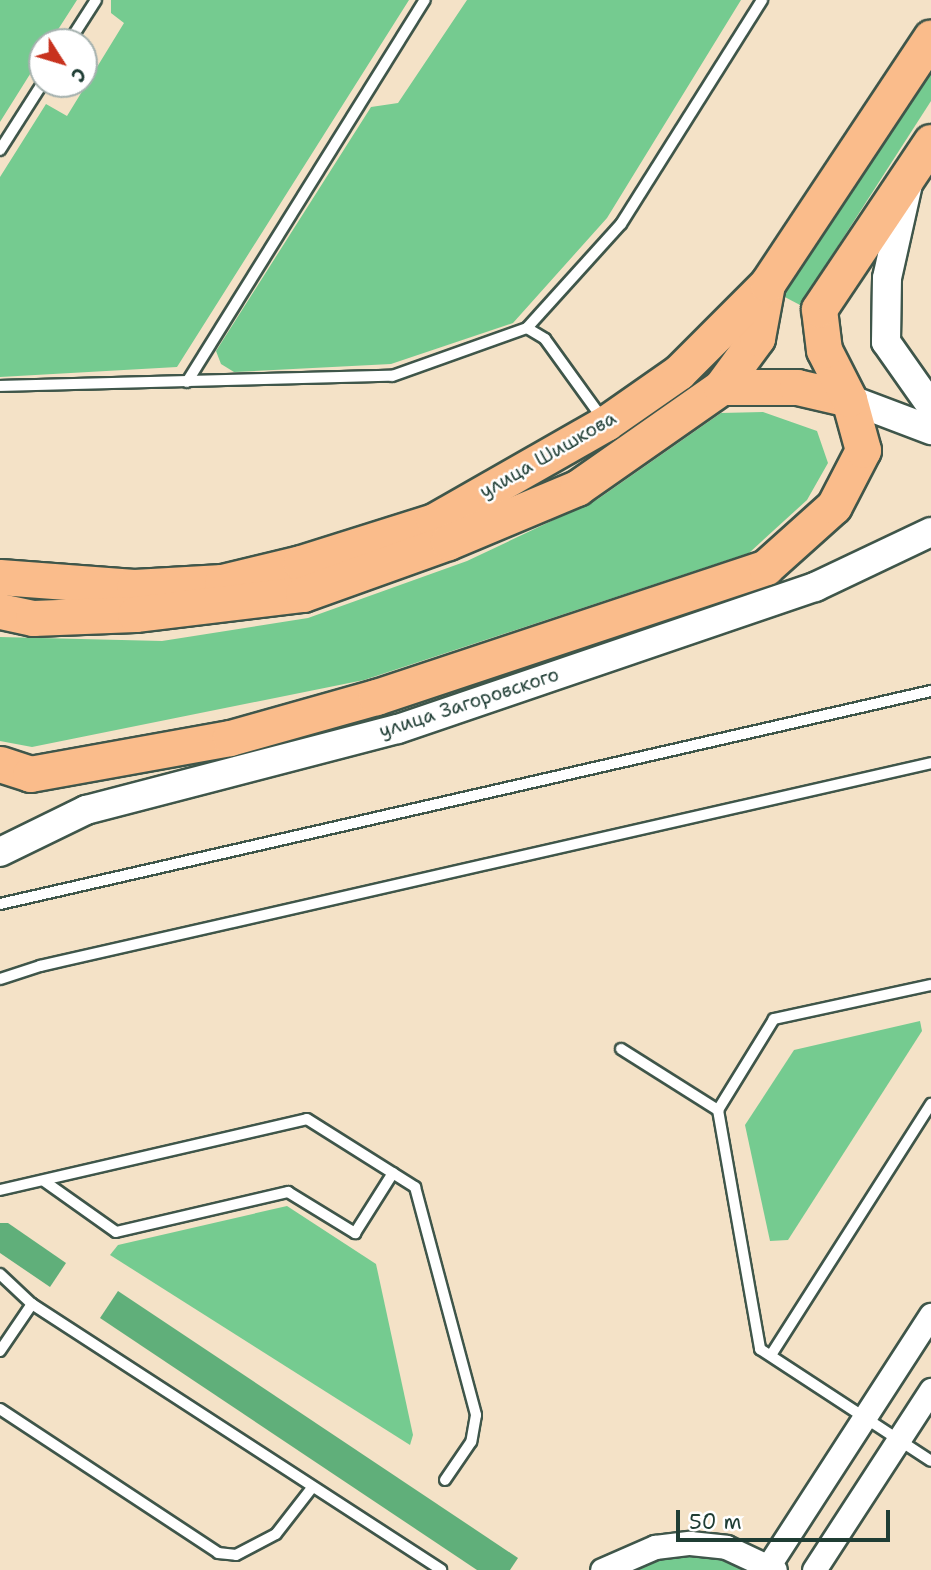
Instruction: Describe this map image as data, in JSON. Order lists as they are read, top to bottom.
{
  "streets": {
    "main road": ["улица Шишкова"],
    "street": ["улица Загоровского"]
  },
  "scale_bar": "50 m",
  "north": "bottom right"
}
